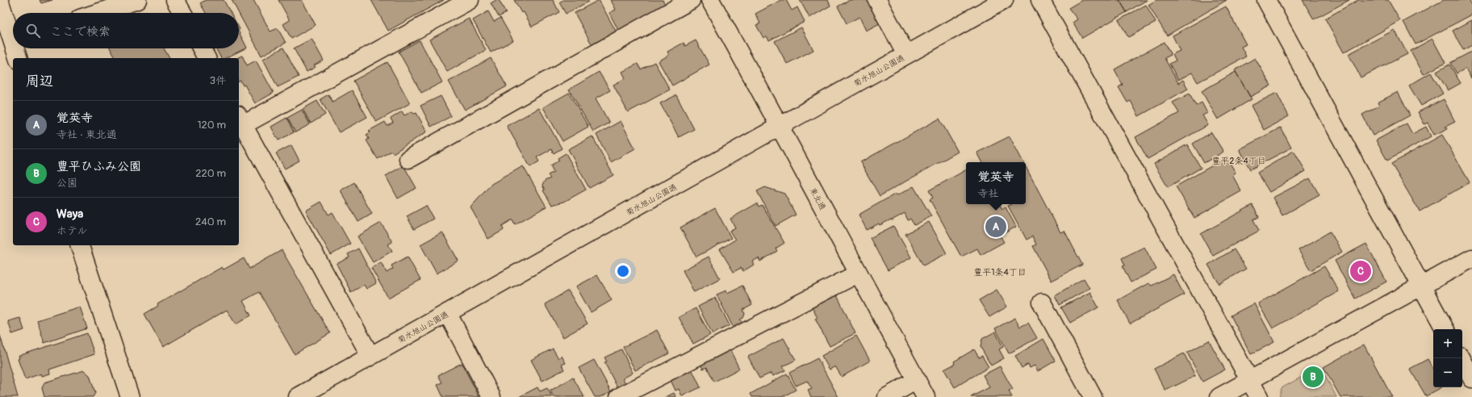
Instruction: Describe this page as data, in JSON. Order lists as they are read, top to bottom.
{
  "streets": {
    "street": ["菊水旭山公園通", "東北通"]
  },
  "crossings": [
    ["菊水旭山公園通", "東北通"]
  ],
  "districts": ["豊平2条4丁目", "豊平1条4丁目"],
  "page": {
    "search": "ここで検索",
    "heading": ["周辺", "3件"],
    "list": [
      {
        "mark": "A",
        "name": "覚英寺",
        "note": "寺社 · 東北通",
        "value": "120 m"
      },
      {
        "mark": "B",
        "name": "豊平ひふみ公園",
        "note": "公園",
        "value": "220 m"
      },
      {
        "mark": "C",
        "name": "Waya",
        "note": "ホテル",
        "value": "240 m"
      }
    ],
    "popup": ["覚英寺", "寺社"],
    "pins": ["A", "C", "B"],
    "map_buttons": ["+", "−"]
  }
}
